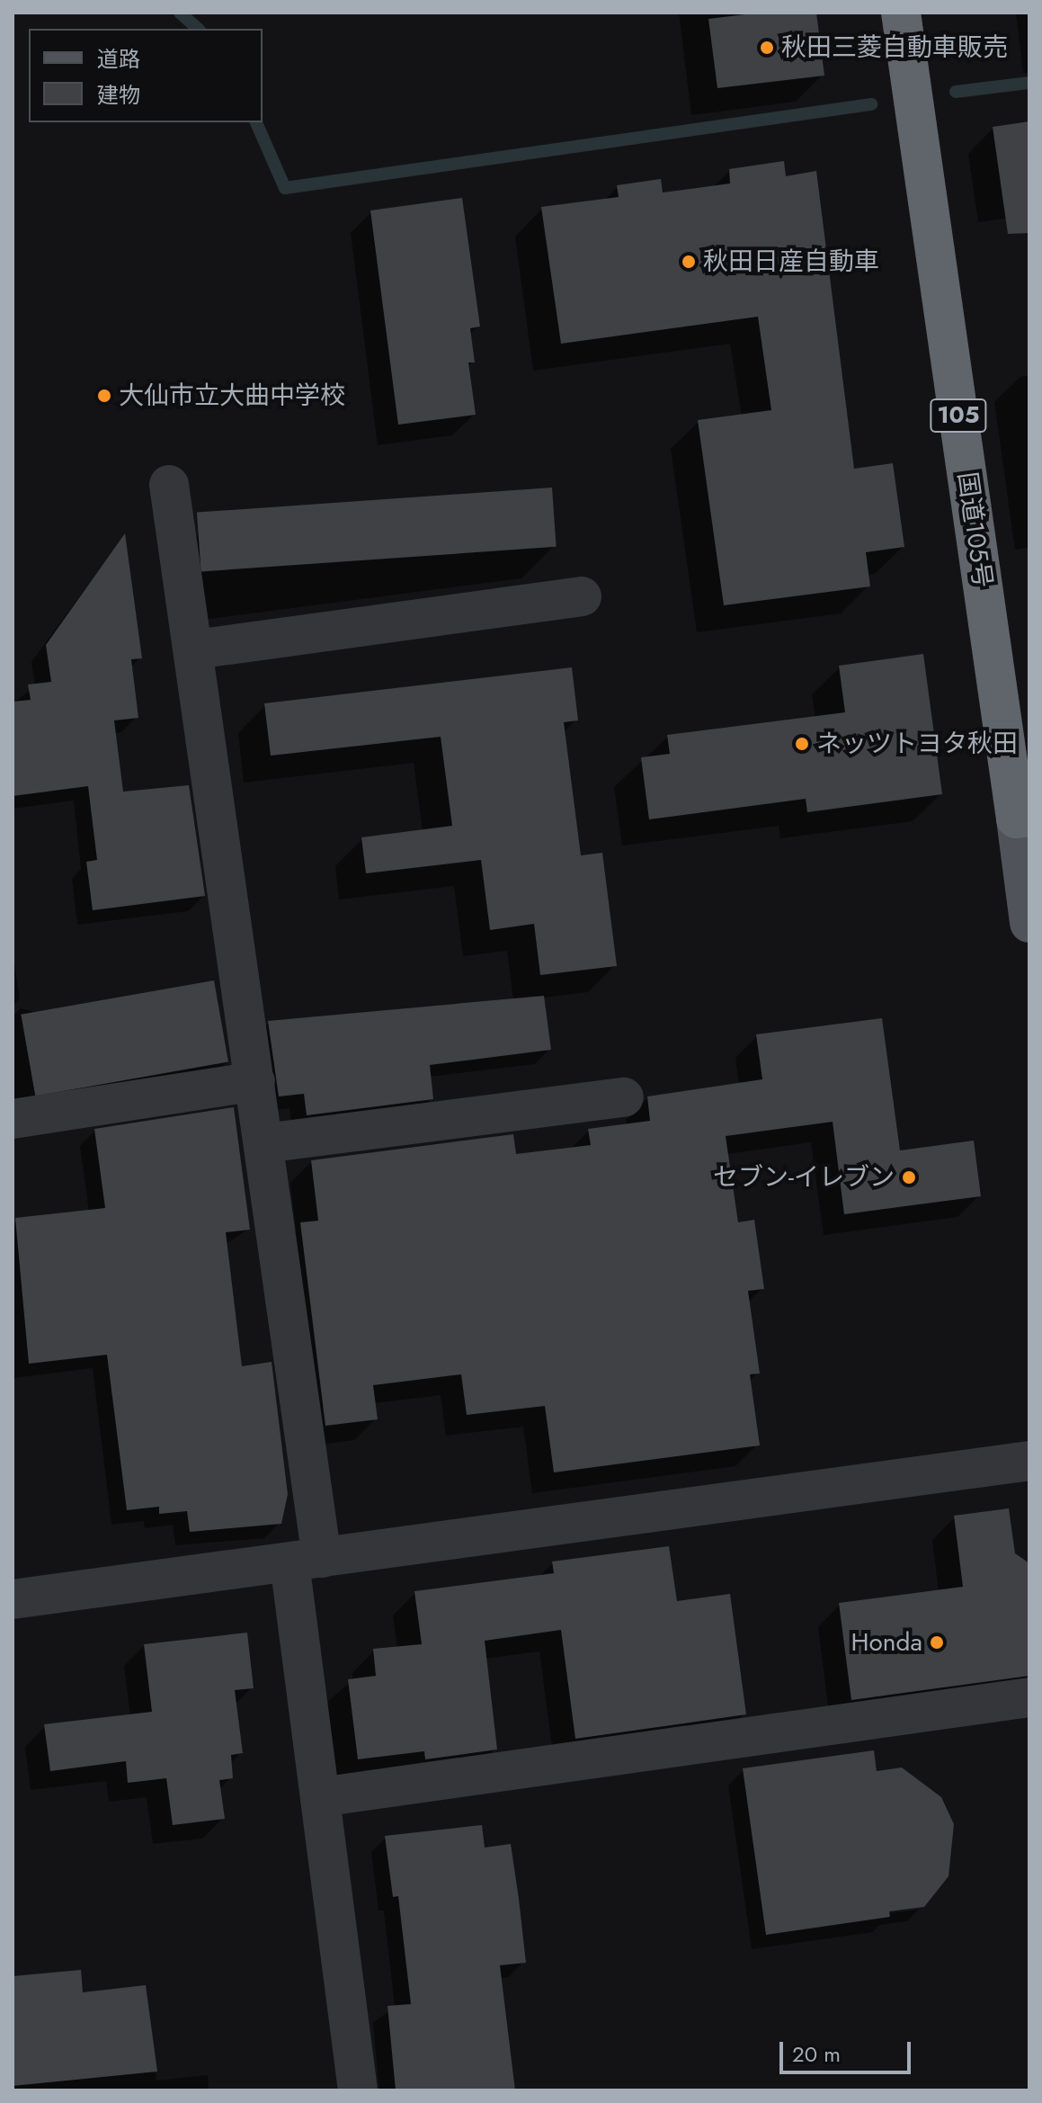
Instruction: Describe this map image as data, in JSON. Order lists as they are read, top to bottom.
{
  "streets": {
    "highway": ["105", "国道105号"]
  },
  "places": [
    "秋田三菱自動車販売",
    "秋田日産自動車",
    "大仙市立大曲中学校",
    "ネッツトヨタ秋田",
    "セブン-イレブン",
    "Honda"
  ],
  "legend": ["道路", "建物"],
  "scale_bar": "20 m"
}
